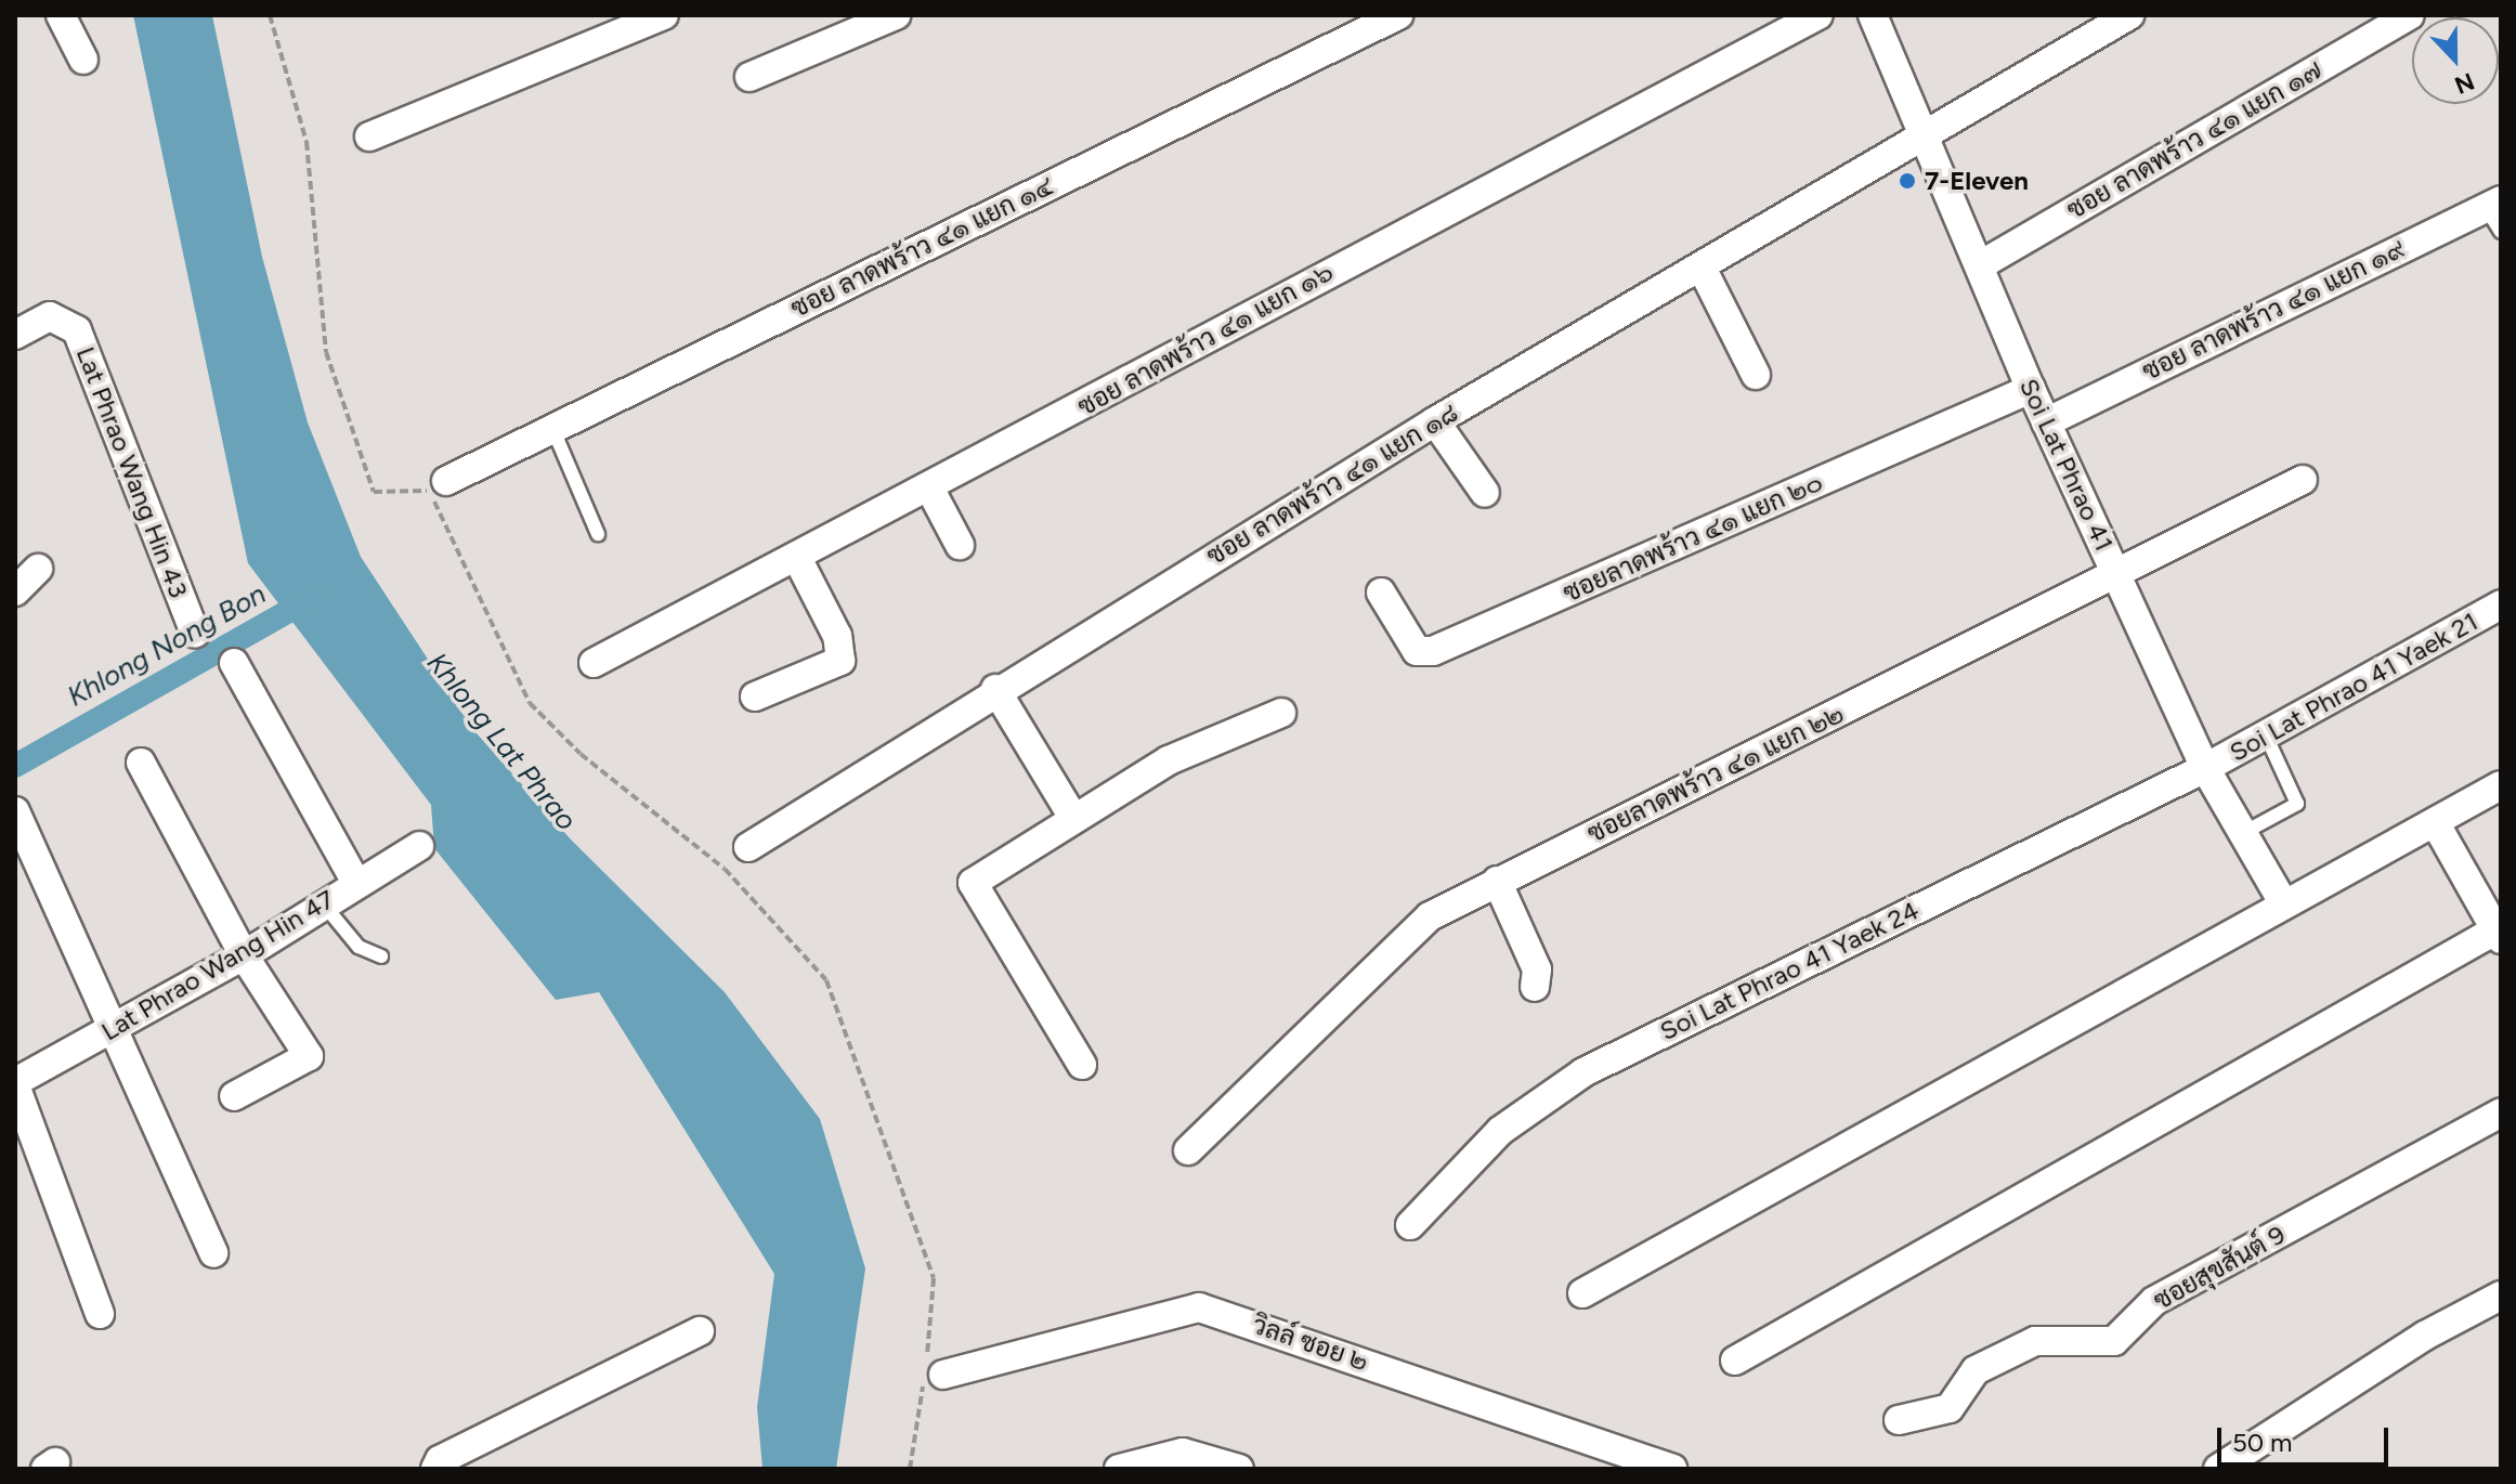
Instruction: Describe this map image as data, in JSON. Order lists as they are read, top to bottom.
{
  "streets": {
    "street": [
      "ซอย ลาดพร้าว ๔๑ แยก ๑๗",
      "ซอย ลาดพร้าว ๔๑ แยก ๑๔",
      "ซอย ลาดพร้าว ๔๑ แยก ๑๙",
      "ซอย ลาดพร้าว ๔๑ แยก ๑๖",
      "Soi Lat Phrao 41",
      "Lat Phrao Wang Hin 43",
      "ซอย ลาดพร้าว ๔๑ แยก ๑๘",
      "ซอยลาดพร้าว ๔๑ แยก ๒๐",
      "Soi Lat Phrao 41 Yaek 21",
      "ซอยลาดพร้าว ๔๑ แยก ๒๒",
      "Lat Phrao Wang Hin 47",
      "Soi Lat Phrao 41 Yaek 24",
      "ซอยสุขสันต์ 9",
      "วิลล์ ซอย ๒"
    ]
  },
  "crossings": [
    ["ซอย ลาดพร้าว ๔๑ แยก ๑๗", "Soi Lat Phrao 41"],
    ["ซอย ลาดพร้าว ๔๑ แยก ๑๙", "Soi Lat Phrao 41"],
    ["Soi Lat Phrao 41", "ซอย ลาดพร้าว ๔๑ แยก ๑๘"],
    ["Soi Lat Phrao 41", "ซอยลาดพร้าว ๔๑ แยก ๒๐"],
    ["Soi Lat Phrao 41", "Soi Lat Phrao 41 Yaek 21"],
    ["Soi Lat Phrao 41", "ซอยลาดพร้าว ๔๑ แยก ๒๒"],
    ["Soi Lat Phrao 41", "Soi Lat Phrao 41 Yaek 24"],
    ["Soi Lat Phrao 41 Yaek 21", "Soi Lat Phrao 41 Yaek 24"]
  ],
  "water": ["Khlong Nong Bon", "Khlong Lat Phrao"],
  "places": ["7-Eleven"],
  "scale_bar": "50 m",
  "north": "bottom"
}
